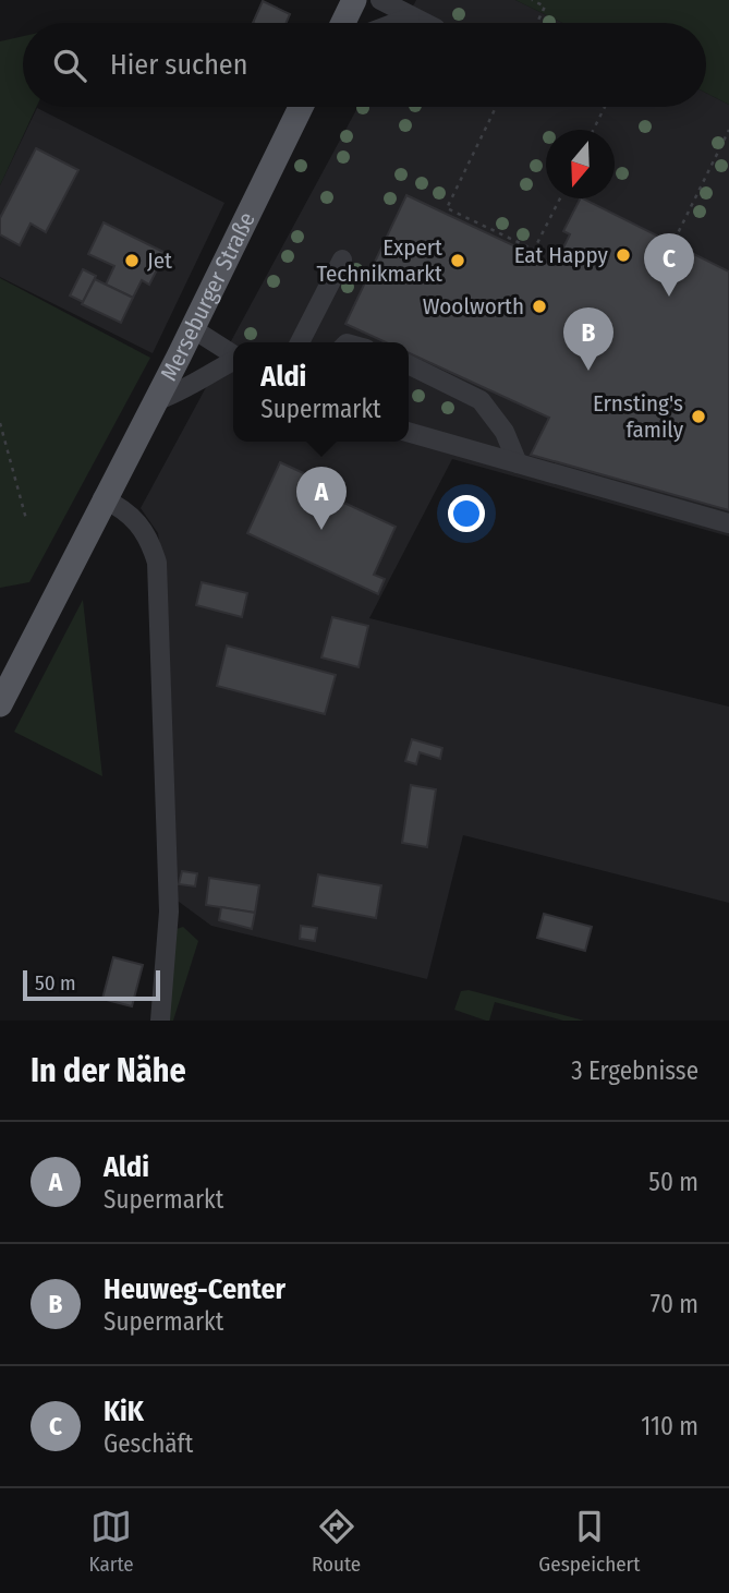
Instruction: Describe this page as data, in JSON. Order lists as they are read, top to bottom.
{
  "streets": {
    "main road": ["Merseburger Straße"]
  },
  "places": [
    "Eat Happy",
    "Jet",
    "Expert Technikmarkt",
    "Woolworth",
    "Ernsting's family"
  ],
  "scale_bar": "50 m",
  "north": "bottom",
  "page": {
    "search": "Hier suchen",
    "pins": ["C", "B", "A"],
    "popup": ["Aldi", "Supermarkt"],
    "scale": "50 m",
    "heading": ["In der Nähe", "3 Ergebnisse"],
    "list": [
      {
        "mark": "A",
        "name": "Aldi",
        "note": "Supermarkt",
        "value": "50 m"
      },
      {
        "mark": "B",
        "name": "Heuweg-Center",
        "note": "Supermarkt",
        "value": "70 m"
      },
      {
        "mark": "C",
        "name": "KiK",
        "note": "Geschäft",
        "value": "110 m"
      }
    ],
    "nav": ["Karte", "Route", "Gespeichert"]
  }
}
